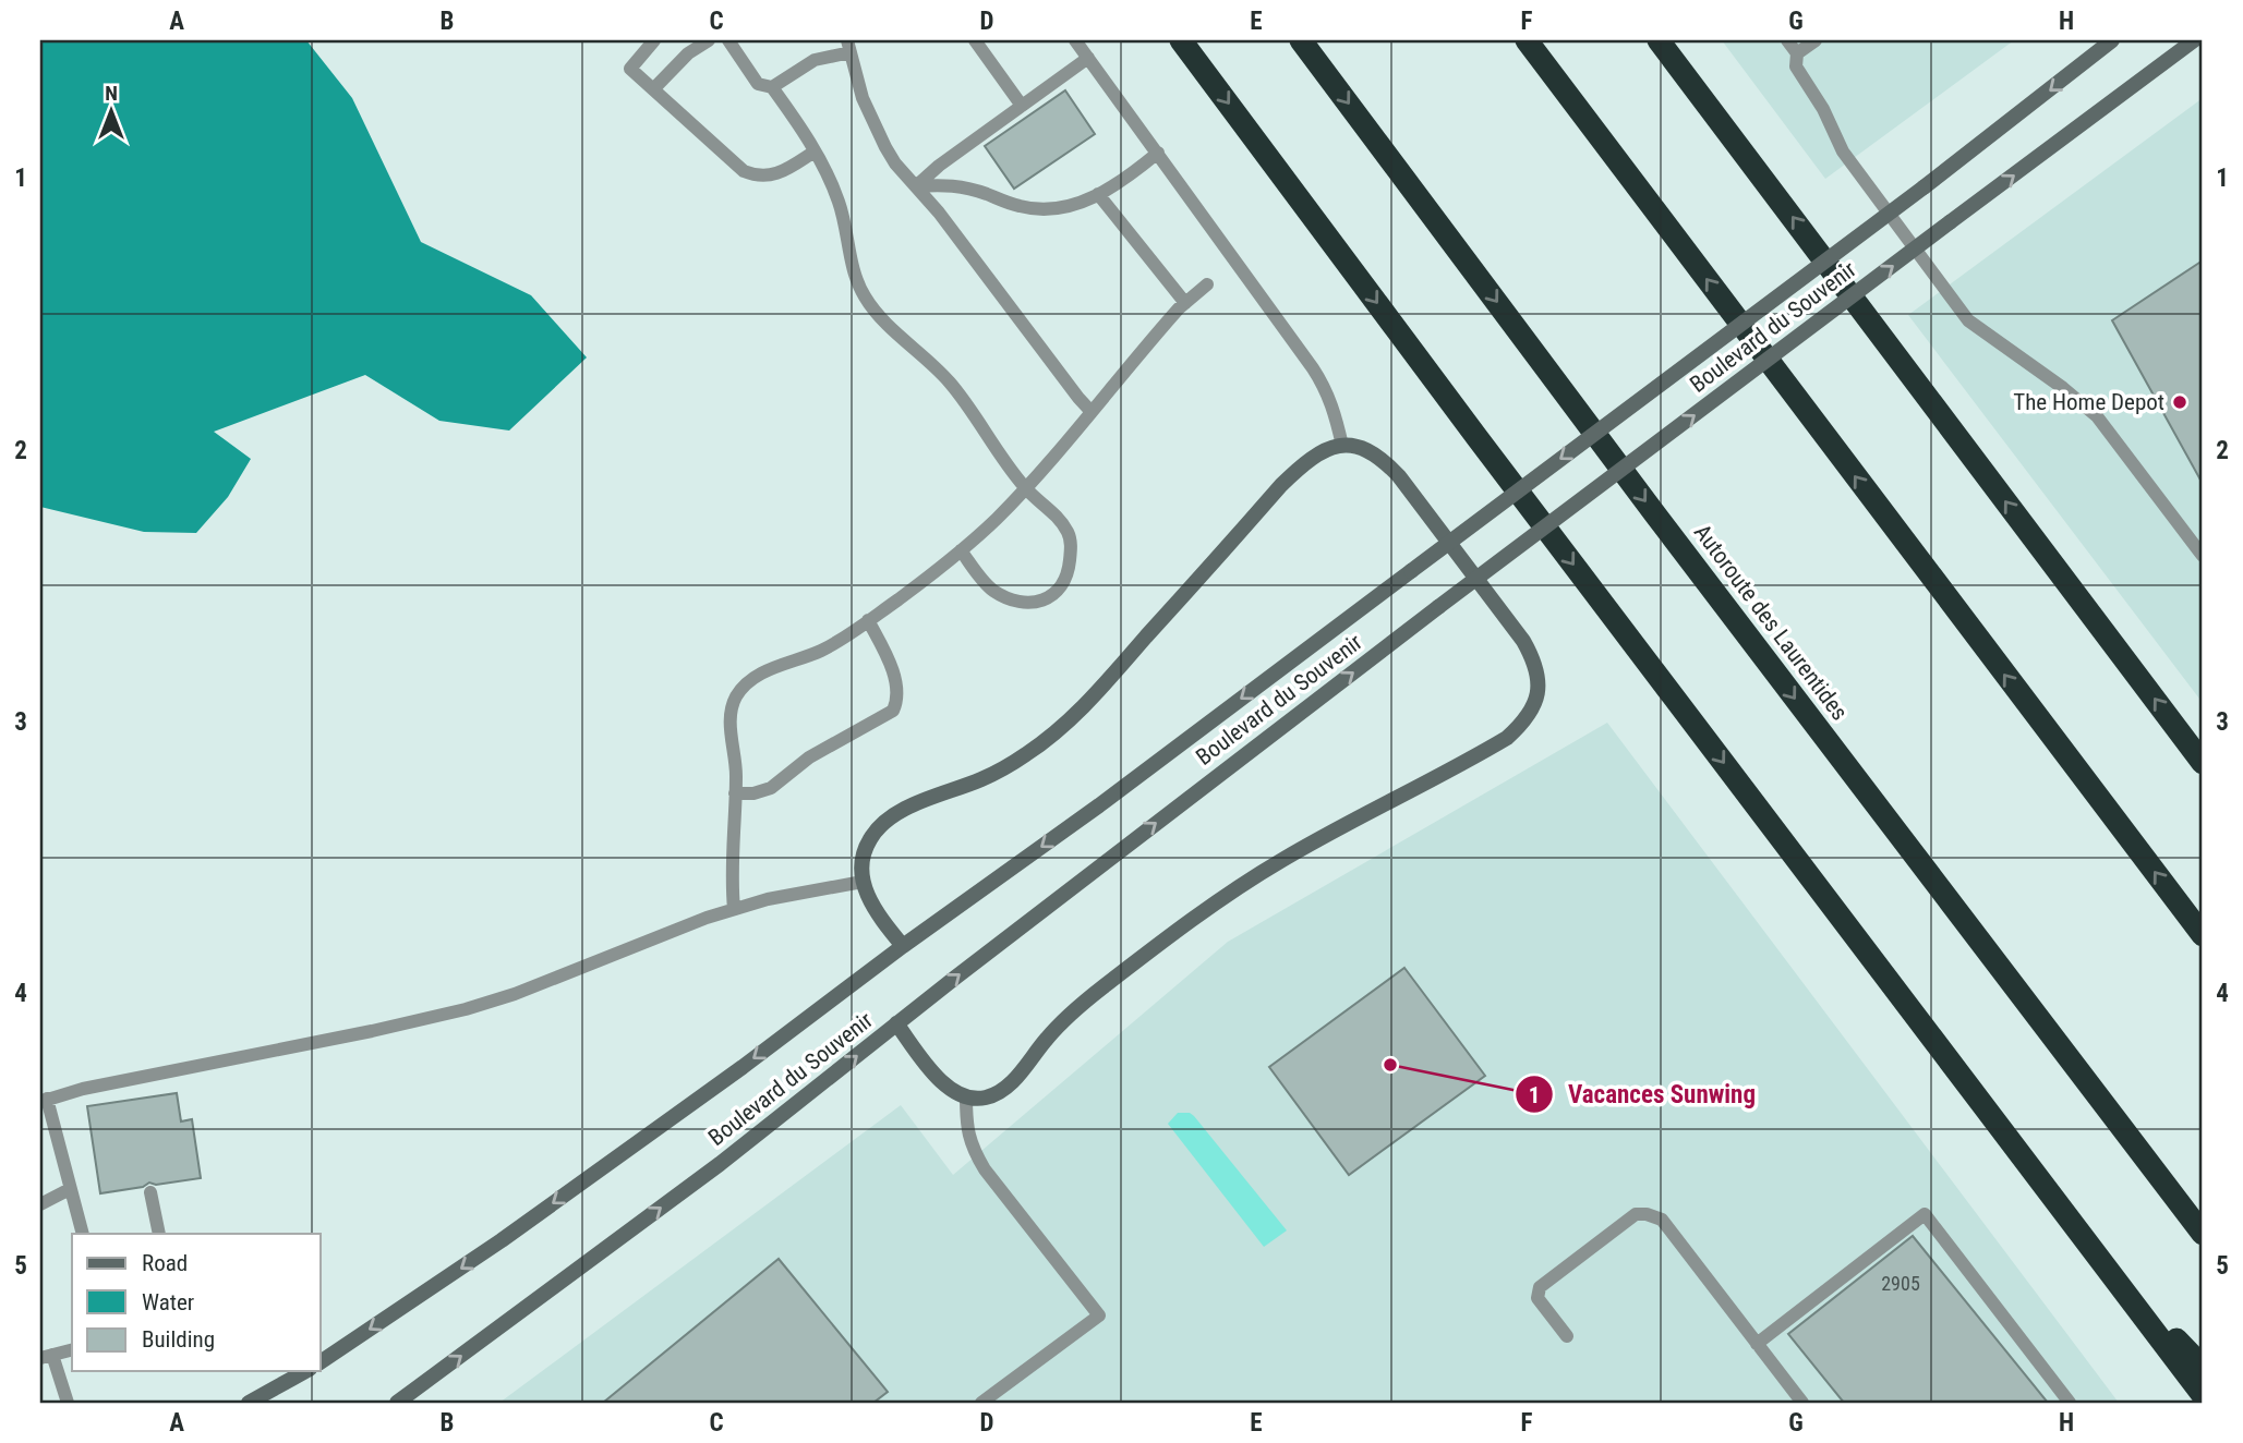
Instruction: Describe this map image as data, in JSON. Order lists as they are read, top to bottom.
{
  "streets": {
    "highway": ["Autoroute des Laurentides"],
    "street": ["Boulevard du Souvenir"]
  },
  "places": ["The Home Depot", "Vacances Sunwing"],
  "house_numbers": ["2905"],
  "legend": ["Road", "Water", "Building"],
  "north": "top",
  "grid": {
    "columns": [
      "A",
      "B",
      "C",
      "D",
      "E",
      "F",
      "G",
      "H"
    ],
    "rows": [
      "1",
      "2",
      "3",
      "4",
      "5"
    ]
  }
}
